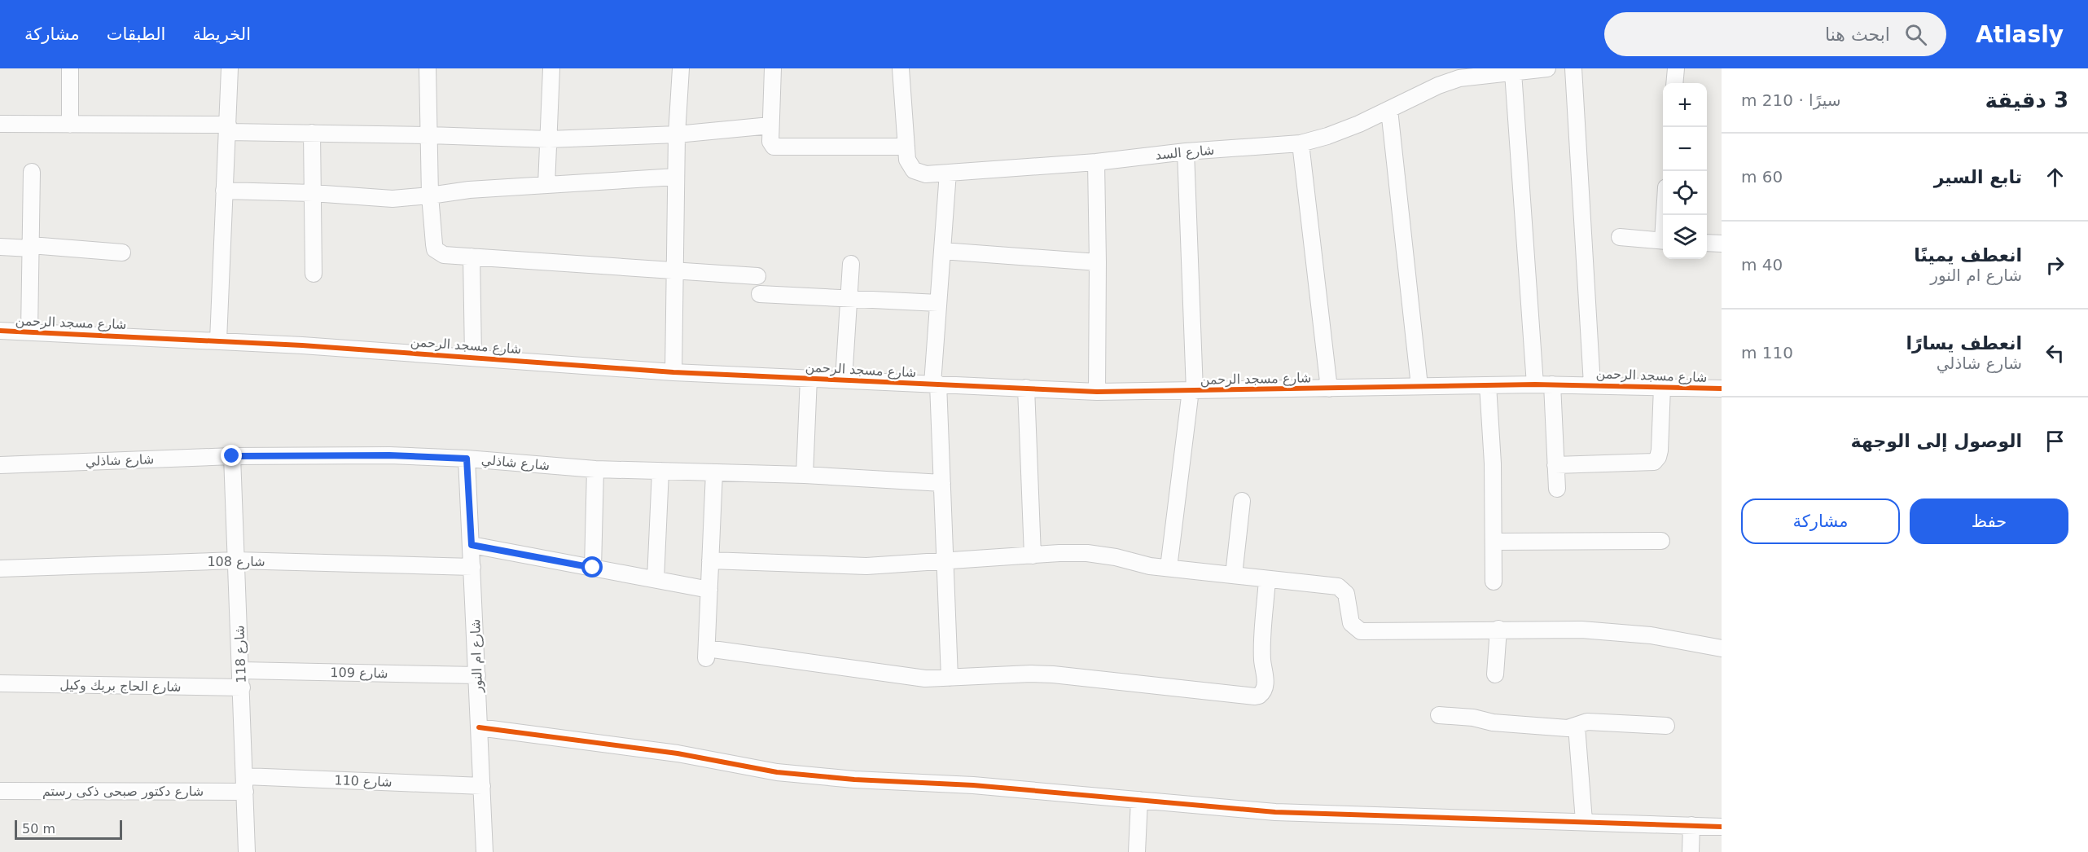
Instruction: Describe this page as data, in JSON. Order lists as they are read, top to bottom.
{
  "streets": {
    "street": [
      "شارع السد",
      "شارع مسجد الرحمن",
      "شارع شاذلي",
      "شارع 108",
      "شارع 118",
      "شارع ام النور",
      "شارع 109",
      "شارع الحاج بريك وكيل",
      "شارع 110",
      "شارع دكتور صبحى ذكى رستم"
    ]
  },
  "crossings": [
    ["شارع شاذلي", "شارع 118"],
    ["شارع شاذلي", "شارع ام النور"],
    ["شارع 108", "شارع 118"],
    ["شارع 108", "شارع ام النور"],
    ["شارع 118", "شارع 109"],
    ["شارع 118", "شارع الحاج بريك وكيل"],
    ["شارع 118", "شارع 110"],
    ["شارع 118", "شارع دكتور صبحى ذكى رستم"],
    ["شارع ام النور", "شارع 109"],
    ["شارع ام النور", "شارع 110"],
    ["شارع 110", "شارع دكتور صبحى ذكى رستم"]
  ],
  "scale_bar": "50 m",
  "page": {
    "header": "Atlasly",
    "search": "ابحث هنا",
    "nav": ["الخريطة", "الطبقات", "مشاركة"],
    "heading": ["3 دقيقة", "سيرًا · 210 m"],
    "map_buttons": ["+", "−"],
    "list": [
      ["تابع السير", "60 m"],
      ["انعطف يمينًا", "شارع ام النور", "40 m"],
      ["انعطف يسارًا", "شارع شاذلي", "110 m"],
      "الوصول إلى الوجهة"
    ],
    "buttons": ["حفظ", "مشاركة"],
    "scale": "50 m"
  }
}
